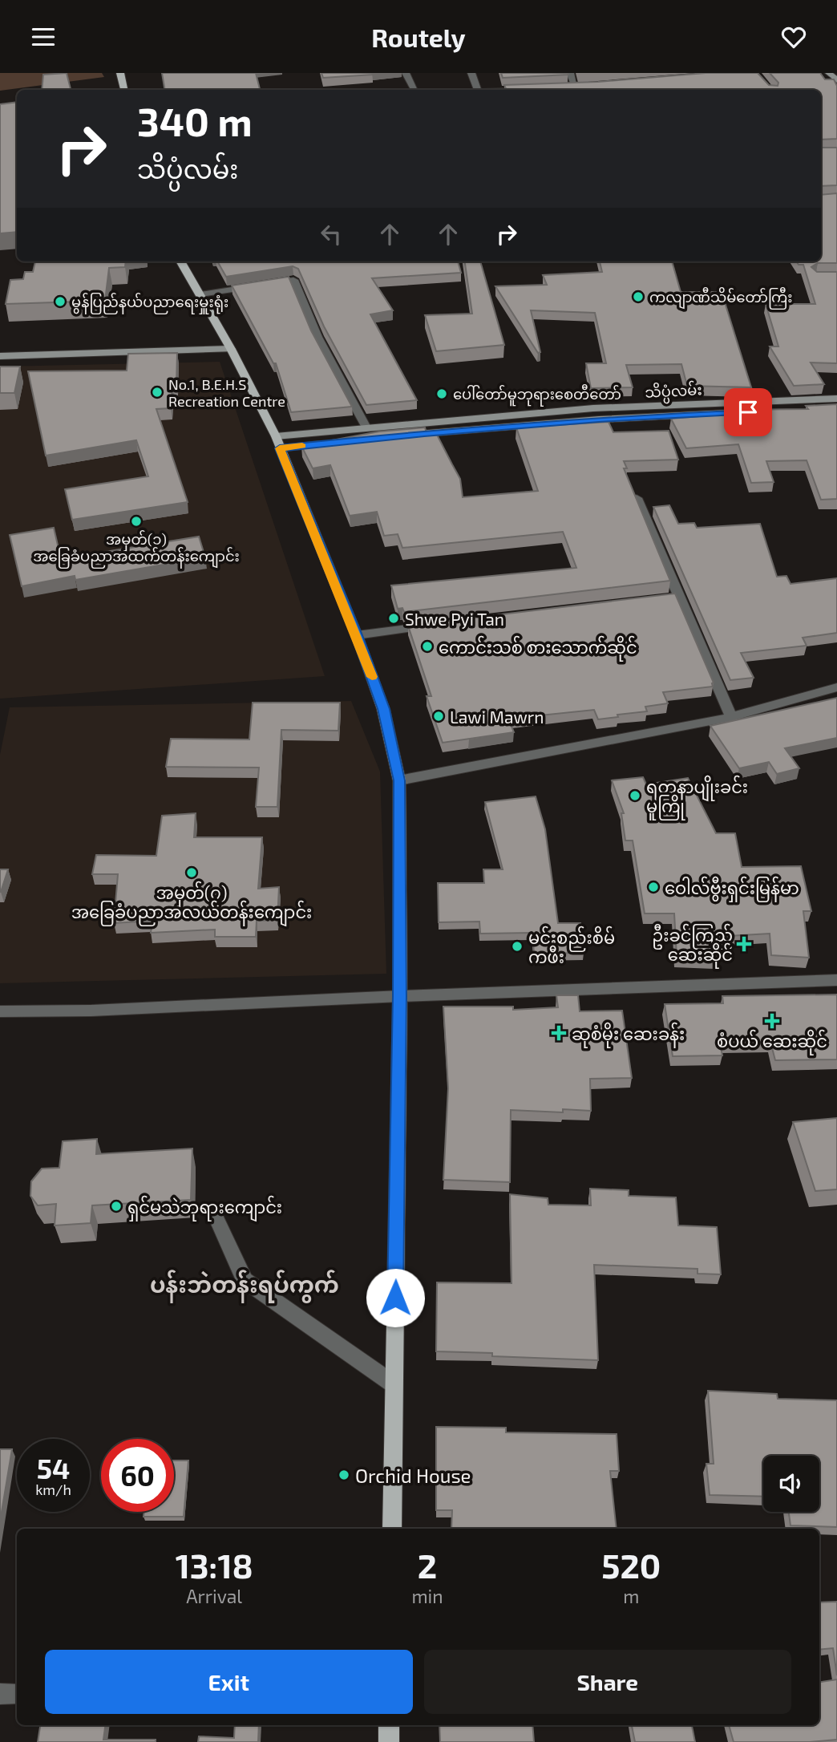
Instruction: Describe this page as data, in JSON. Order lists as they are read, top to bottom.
{
  "streets": {
    "street": ["သိပ္ပံလမ်း"]
  },
  "districts": ["ပန်းဘဲတန်းရပ်ကွက်"],
  "places": {
    "other": [
      "ကလျာဏီသိမ်တော်ကြီး",
      "မွန်ပြည်နယ်ပညာရေးမှူးရုံး",
      "No.1, B.E.H.S Recreation Centre",
      "ပေါ်တော်မူဘုရားစေတီတော်",
      "အမှတ်(၁) အခြေခံပညာအထက်တန်းကျောင်း",
      "Shwe Pyi Tan",
      "ကောင်းသစ် စားသောက်ဆိုင်",
      "Lawi Mawrn",
      "ရတနာပျိုးခင်း မူကြို",
      "အမှတ်(၇) အခြေခံပညာအလယ်တန်းကျောင်း",
      "ဝေါလ်ဗွီးရှင်းမြန်မာ",
      "မင်းစည်းစိမ် ကဖီး",
      "ရှင်မသဲဘုရားကျောင်း",
      "Orchid House"
    ],
    "health": ["ဦးခင်ကြည် ဆေးဆိုင်", "စံပယ် ဆေးဆိုင်", "ဆုစံမိုး ဆေးခန်း"]
  },
  "page": {
    "header": "Routely",
    "turn": ["340 m", "သိပ္ပံလမ်း"],
    "speed": "54 km/h",
    "limit": "60",
    "eta": [
      "13:18",
      "Arrival",
      "2",
      "min",
      "520",
      "m"
    ],
    "buttons": ["Exit", "Share"]
  }
}
